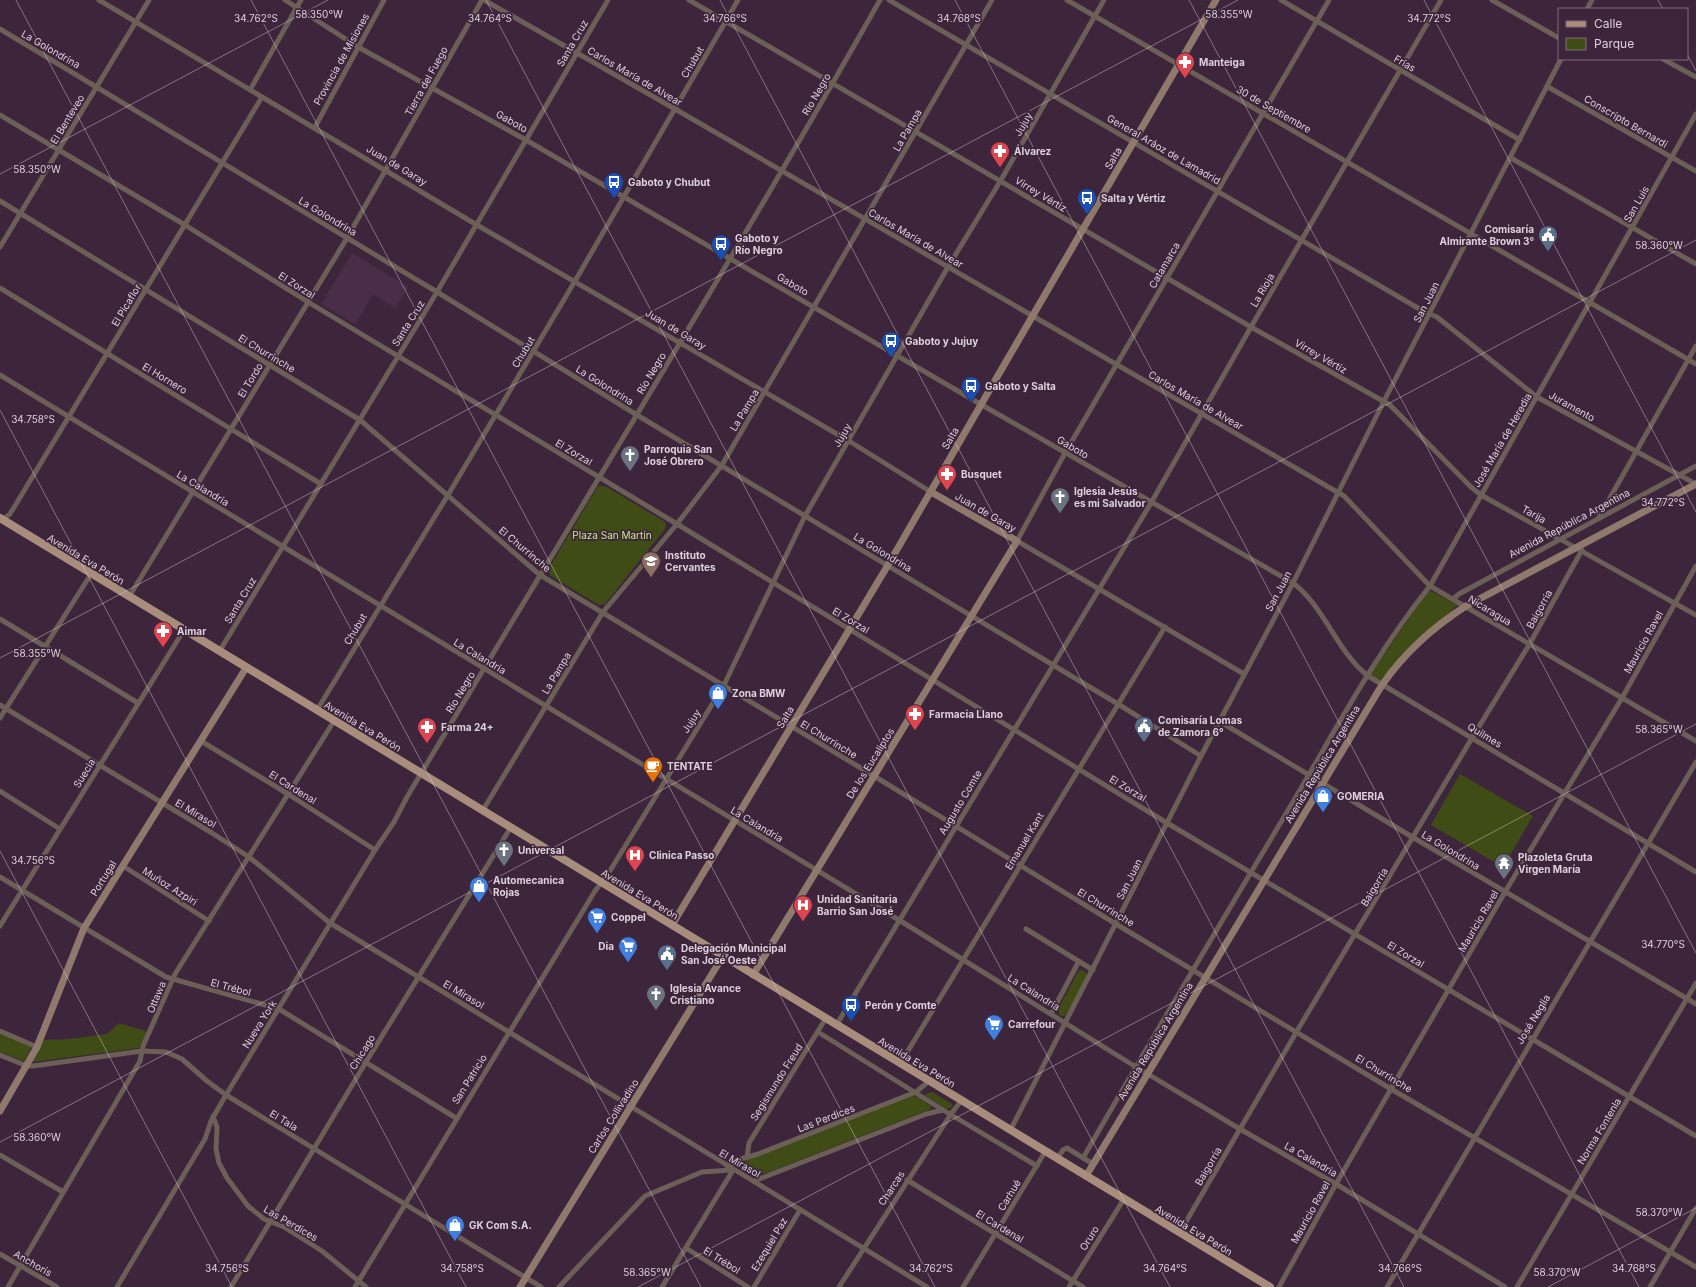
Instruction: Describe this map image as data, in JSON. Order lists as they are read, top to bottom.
{
  "streets": {
    "main road": ["Avenida Eva Perón"],
    "street": [
      "Santa Cruz",
      "La Golondrina",
      "Provincia de Misiones",
      "Chubut",
      "Frías",
      "Carlos María de Alvear",
      "Tierra del Fuego",
      "Río Negro",
      "30 de Septiembre",
      "El Benteveo",
      "Gaboto",
      "Conscripto Bernardi",
      "Jujuy",
      "La Pampa",
      "General Aráoz de Lamadrid",
      "Salta",
      "Juan de Garay",
      "Virrey Vértiz",
      "San Luis",
      "Catamarca",
      "El Zorzal",
      "La Rioja",
      "San Juan",
      "El Picaflor",
      "El Churrinche",
      "El Hornero",
      "El Tordo",
      "Juramento",
      "José María de Heredia",
      "La Calandria",
      "Tarija",
      "Avenida República Argentina",
      "Baigorria",
      "Nicaragua",
      "Mauricio Ravel",
      "Quilmes",
      "De los Eucaliptos",
      "Suecia",
      "El Cardenal",
      "Augusto Comte",
      "El Mirasol",
      "Emanuel Kant",
      "Portugal",
      "Muñoz Azpiri",
      "El Trébol",
      "Ottawa",
      "José Neglia",
      "Nueva York",
      "Chicago",
      "San Patricio",
      "Segismundo Freud",
      "Carlos Collivadino",
      "Las Perdices",
      "El Tala",
      "Norma Fontenla",
      "Charcas",
      "Carhué",
      "Oruro",
      "Ezequiel Paz",
      "Anchoris"
    ]
  },
  "crossings": [
    ["Santa Cruz", "La Golondrina"],
    ["Santa Cruz", "Carlos María de Alvear"],
    ["Santa Cruz", "Gaboto"],
    ["Santa Cruz", "Juan de Garay"],
    ["Santa Cruz", "El Zorzal"],
    ["Santa Cruz", "El Churrinche"],
    ["Santa Cruz", "El Hornero"],
    ["Santa Cruz", "La Calandria"],
    ["Santa Cruz", "Avenida Eva Perón"],
    ["La Golondrina", "Chubut"],
    ["La Golondrina", "Río Negro"],
    ["La Golondrina", "El Benteveo"],
    ["La Golondrina", "Jujuy"],
    ["La Golondrina", "La Pampa"],
    ["La Golondrina", "Salta"],
    ["La Golondrina", "San Juan"],
    ["La Golondrina", "El Picaflor"],
    ["La Golondrina", "El Tordo"],
    ["La Golondrina", "Avenida República Argentina"],
    ["La Golondrina", "Baigorria"],
    ["La Golondrina", "Mauricio Ravel"],
    ["La Golondrina", "De los Eucaliptos"],
    ["La Golondrina", "Augusto Comte"],
    ["La Golondrina", "Emanuel Kant"],
    ["La Golondrina", "José Neglia"],
    ["La Golondrina", "Norma Fontenla"],
    ["Provincia de Misiones", "Gaboto"],
    ["Provincia de Misiones", "Juan de Garay"],
    ["Chubut", "Carlos María de Alvear"],
    ["Chubut", "Gaboto"],
    ["Chubut", "Juan de Garay"],
    ["Chubut", "Virrey Vértiz"],
    ["Chubut", "El Zorzal"],
    ["Chubut", "El Churrinche"],
    ["Chubut", "La Calandria"],
    ["Chubut", "Avenida Eva Perón"],
    ["Frías", "Catamarca"],
    ["Frías", "La Rioja"],
    ["Frías", "San Juan"],
    ["Carlos María de Alvear", "Tierra del Fuego"],
    ["Carlos María de Alvear", "Río Negro"],
    ["Carlos María de Alvear", "Jujuy"],
    ["Carlos María de Alvear", "La Pampa"],
    ["Carlos María de Alvear", "Salta"],
    ["Carlos María de Alvear", "Catamarca"],
    ["Carlos María de Alvear", "La Rioja"],
    ["Carlos María de Alvear", "San Juan"],
    ["Carlos María de Alvear", "Nicaragua"],
    ["Tierra del Fuego", "Gaboto"],
    ["Tierra del Fuego", "Juan de Garay"],
    ["Tierra del Fuego", "El Tordo"],
    ["Río Negro", "Gaboto"],
    ["Río Negro", "Juan de Garay"],
    ["Río Negro", "Virrey Vértiz"],
    ["Río Negro", "El Zorzal"],
    ["Río Negro", "El Churrinche"],
    ["Río Negro", "La Calandria"],
    ["Río Negro", "Avenida Eva Perón"],
    ["Río Negro", "Nueva York"],
    ["30 de Septiembre", "Jujuy"],
    ["30 de Septiembre", "Salta"],
    ["30 de Septiembre", "San Luis"],
    ["30 de Septiembre", "Catamarca"],
    ["30 de Septiembre", "La Rioja"],
    ["30 de Septiembre", "San Juan"],
    ["30 de Septiembre", "José María de Heredia"],
    ["El Benteveo", "Juan de Garay"],
    ["El Benteveo", "El Zorzal"],
    ["El Benteveo", "El Churrinche"],
    ["Gaboto", "Jujuy"],
    ["Gaboto", "La Pampa"],
    ["Gaboto", "Salta"],
    ["Gaboto", "Catamarca"],
    ["Gaboto", "La Rioja"],
    ["Gaboto", "San Juan"],
    ["Gaboto", "Quilmes"],
    ["Conscripto Bernardi", "San Luis"],
    ["Conscripto Bernardi", "San Juan"],
    ["Jujuy", "General Aráoz de Lamadrid"],
    ["Jujuy", "Juan de Garay"],
    ["Jujuy", "Virrey Vértiz"],
    ["Jujuy", "El Zorzal"],
    ["Jujuy", "El Churrinche"],
    ["Jujuy", "La Calandria"],
    ["Jujuy", "Avenida Eva Perón"],
    ["Jujuy", "San Patricio"],
    ["La Pampa", "General Aráoz de Lamadrid"],
    ["La Pampa", "Juan de Garay"],
    ["La Pampa", "Virrey Vértiz"],
    ["La Pampa", "El Zorzal"],
    ["La Pampa", "El Churrinche"],
    ["La Pampa", "La Calandria"],
    ["La Pampa", "Avenida Eva Perón"],
    ["General Aráoz de Lamadrid", "Salta"],
    ["General Aráoz de Lamadrid", "Catamarca"],
    ["General Aráoz de Lamadrid", "La Rioja"],
    ["General Aráoz de Lamadrid", "San Juan"],
    ["General Aráoz de Lamadrid", "Juramento"],
    ["Salta", "Juan de Garay"],
    ["Salta", "Virrey Vértiz"],
    ["Salta", "El Zorzal"],
    ["Salta", "El Churrinche"],
    ["Salta", "La Calandria"],
    ["Salta", "Avenida Eva Perón"],
    ["Juan de Garay", "Catamarca"],
    ["Juan de Garay", "La Rioja"],
    ["Juan de Garay", "San Juan"],
    ["Juan de Garay", "El Picaflor"],
    ["Juan de Garay", "El Tordo"],
    ["Juan de Garay", "De los Eucaliptos"],
    ["Juan de Garay", "Augusto Comte"],
    ["Juan de Garay", "Emanuel Kant"],
    ["Virrey Vértiz", "Catamarca"],
    ["Virrey Vértiz", "La Rioja"],
    ["Virrey Vértiz", "San Juan"],
    ["Virrey Vértiz", "Tarija"],
    ["San Luis", "José María de Heredia"],
    ["Catamarca", "De los Eucaliptos"],
    ["El Zorzal", "San Juan"],
    ["El Zorzal", "El Picaflor"],
    ["El Zorzal", "El Tordo"],
    ["El Zorzal", "Avenida República Argentina"],
    ["El Zorzal", "Baigorria"],
    ["El Zorzal", "Mauricio Ravel"],
    ["El Zorzal", "De los Eucaliptos"],
    ["El Zorzal", "Augusto Comte"],
    ["El Zorzal", "Emanuel Kant"],
    ["El Zorzal", "José Neglia"],
    ["El Zorzal", "Norma Fontenla"],
    ["La Rioja", "Augusto Comte"],
    ["San Juan", "El Churrinche"],
    ["San Juan", "Juramento"],
    ["San Juan", "La Calandria"],
    ["San Juan", "Tarija"],
    ["San Juan", "Avenida Eva Perón"],
    ["San Juan", "Nicaragua"],
    ["San Juan", "Quilmes"],
    ["El Picaflor", "El Churrinche"],
    ["El Picaflor", "El Hornero"],
    ["El Picaflor", "La Calandria"],
    ["El Picaflor", "Avenida Eva Perón"],
    ["El Churrinche", "El Tordo"],
    ["El Churrinche", "Avenida República Argentina"],
    ["El Churrinche", "Baigorria"],
    ["El Churrinche", "Mauricio Ravel"],
    ["El Churrinche", "De los Eucaliptos"],
    ["El Churrinche", "Augusto Comte"],
    ["El Churrinche", "Emanuel Kant"],
    ["El Churrinche", "José Neglia"],
    ["El Churrinche", "Norma Fontenla"],
    ["El Hornero", "El Tordo"],
    ["El Tordo", "La Calandria"],
    ["El Tordo", "Avenida Eva Perón"],
    ["Juramento", "José María de Heredia"],
    ["Juramento", "Avenida República Argentina"],
    ["José María de Heredia", "Tarija"],
    ["José María de Heredia", "Avenida República Argentina"],
    ["José María de Heredia", "Nicaragua"],
    ["La Calandria", "Avenida República Argentina"],
    ["La Calandria", "Baigorria"],
    ["La Calandria", "Mauricio Ravel"],
    ["La Calandria", "De los Eucaliptos"],
    ["La Calandria", "Augusto Comte"],
    ["La Calandria", "Emanuel Kant"],
    ["La Calandria", "José Neglia"],
    ["Tarija", "Avenida República Argentina"],
    ["Tarija", "Baigorria"],
    ["Tarija", "Mauricio Ravel"],
    ["Avenida República Argentina", "Avenida Eva Perón"],
    ["Avenida República Argentina", "Baigorria"],
    ["Avenida República Argentina", "Nicaragua"],
    ["Avenida República Argentina", "Quilmes"],
    ["Avenida Eva Perón", "Baigorria"],
    ["Avenida Eva Perón", "De los Eucaliptos"],
    ["Avenida Eva Perón", "Suecia"],
    ["Avenida Eva Perón", "Augusto Comte"],
    ["Avenida Eva Perón", "Emanuel Kant"],
    ["Avenida Eva Perón", "Portugal"],
    ["Avenida Eva Perón", "Ottawa"],
    ["Avenida Eva Perón", "Nueva York"],
    ["Avenida Eva Perón", "Chicago"],
    ["Avenida Eva Perón", "San Patricio"],
    ["Avenida Eva Perón", "Segismundo Freud"],
    ["Avenida Eva Perón", "Carlos Collivadino"],
    ["Avenida Eva Perón", "Las Perdices"],
    ["Avenida Eva Perón", "Charcas"],
    ["Avenida Eva Perón", "Carhué"],
    ["Avenida Eva Perón", "Oruro"],
    ["Baigorria", "Nicaragua"],
    ["Baigorria", "Quilmes"],
    ["Nicaragua", "Mauricio Ravel"],
    ["Mauricio Ravel", "Quilmes"],
    ["Quilmes", "José Neglia"],
    ["Suecia", "El Mirasol"],
    ["Suecia", "El Trébol"],
    ["El Cardenal", "Portugal"],
    ["El Cardenal", "Ottawa"],
    ["El Cardenal", "Nueva York"],
    ["El Cardenal", "Charcas"],
    ["El Cardenal", "Carhué"],
    ["El Cardenal", "Oruro"],
    ["El Mirasol", "Portugal"],
    ["El Mirasol", "Ottawa"],
    ["El Mirasol", "Nueva York"],
    ["El Mirasol", "Chicago"],
    ["El Mirasol", "San Patricio"],
    ["El Mirasol", "Carlos Collivadino"],
    ["El Mirasol", "Las Perdices"],
    ["El Mirasol", "Charcas"],
    ["El Mirasol", "Ezequiel Paz"],
    ["Portugal", "Muñoz Azpiri"],
    ["Portugal", "El Trébol"],
    ["Portugal", "El Tala"],
    ["Muñoz Azpiri", "Ottawa"],
    ["El Trébol", "Ottawa"],
    ["El Trébol", "Nueva York"],
    ["El Trébol", "Chicago"],
    ["El Trébol", "San Patricio"],
    ["Ottawa", "El Tala"],
    ["Ottawa", "Anchoris"],
    ["Nueva York", "Las Perdices"],
    ["Nueva York", "El Tala"],
    ["Chicago", "Las Perdices"],
    ["Chicago", "El Tala"],
    ["San Patricio", "Las Perdices"],
    ["San Patricio", "El Tala"],
    ["Segismundo Freud", "Las Perdices"],
    ["Carlos Collivadino", "El Tala"]
  ],
  "parks": ["Plaza San Martín"],
  "places": {
    "pharmacy": [
      "Manteiga",
      "Álvarez",
      "Busquet",
      "Aimar",
      "Farmacia Llano",
      "Farma 24+"
    ],
    "bus stop": [
      "Gaboto y Chubut",
      "Salta y Vértiz",
      "Gaboto y Río Negro",
      "Gaboto y Jujuy",
      "Gaboto y Salta",
      "Perón y Comte"
    ],
    "public building": ["Comisaría Almirante Brown 3°", "Comisaría Lomas de Zamora 6°", "Delegación Municipal San José Oeste"],
    "church": [
      "Parroquia San José Obrero",
      "Iglesia Jesús es mi Salvador",
      "Universal",
      "Iglesia Avance Cristiano"
    ],
    "school or university": ["Instituto Cervantes"],
    "shop": [
      "Zona BMW",
      "GOMERIA",
      "Automecanica Rojas",
      "GK Com S.A."
    ],
    "cafe": ["TENTATE"],
    "hospital": ["Clinica Passo", "Unidad Sanitaria Barrio San José"],
    "temple": ["Plazoleta Gruta Virgen María"],
    "supermarket": ["Coppel", "Dia", "Carrefour"]
  },
  "legend": ["Calle", "Parque"],
  "coordinates": [
    "58.355°W",
    "58.350°W",
    "34.762°S",
    "34.764°S",
    "34.766°S",
    "34.768°S",
    "34.772°S",
    "58.360°W",
    "34.758°S",
    "58.365°W",
    "34.756°S",
    "34.770°S",
    "58.370°W"
  ]
}
